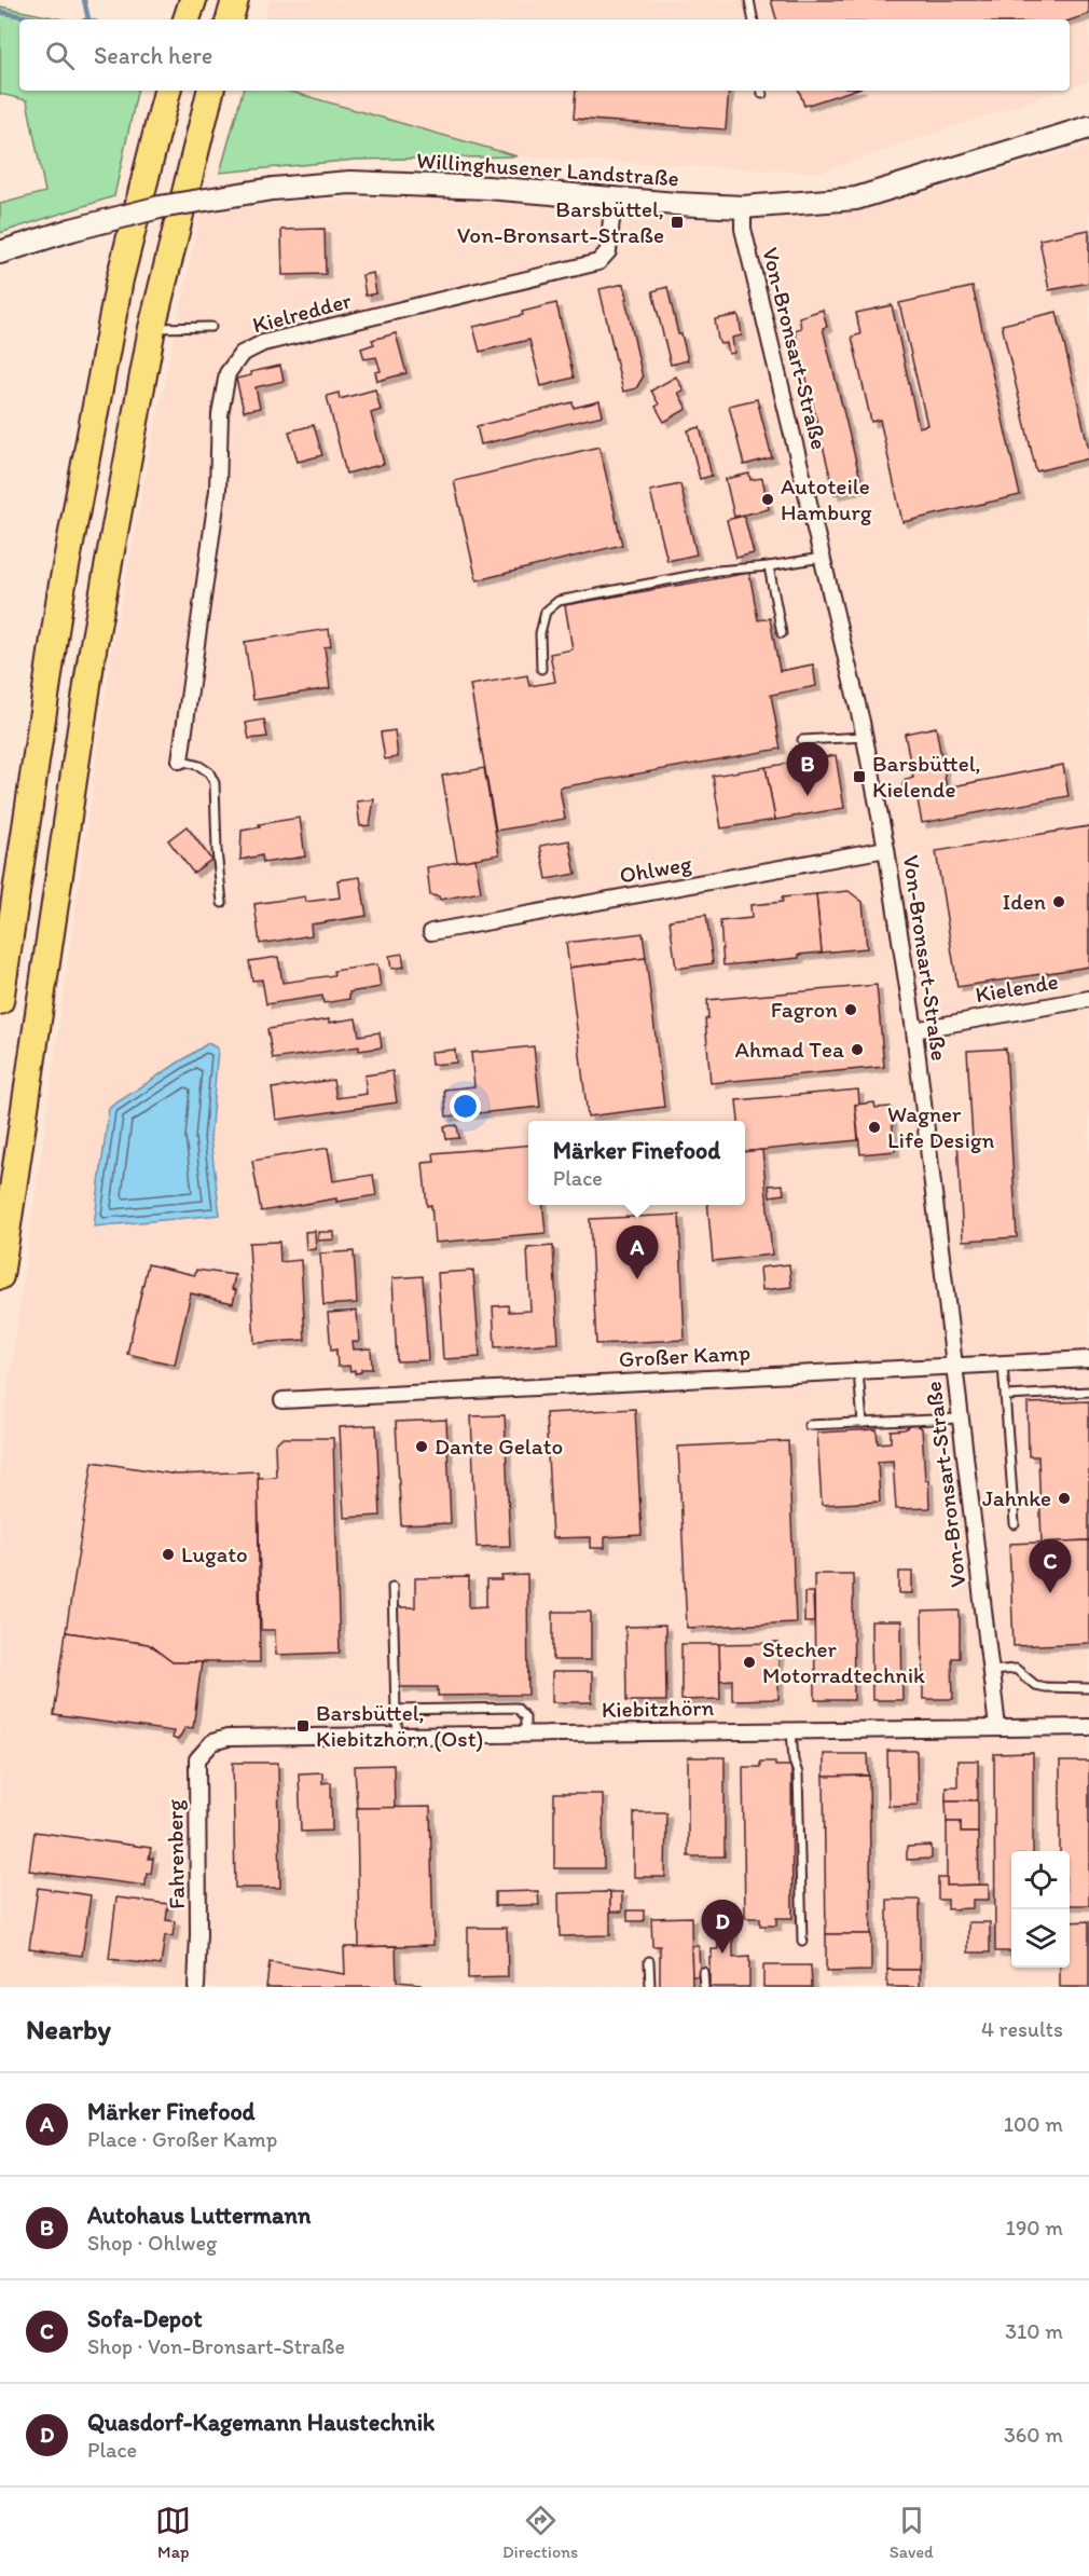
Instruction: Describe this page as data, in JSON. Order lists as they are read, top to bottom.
{
  "streets": {
    "main road": ["Willinghusener Landstraße"],
    "street": [
      "Kielredder",
      "Von-Bronsart-Straße",
      "Ohlweg",
      "Kielende",
      "Großer Kamp",
      "Kiebitzhörn",
      "Fahrenberg"
    ]
  },
  "crossings": [
    ["Willinghusener Landstraße", "Kielredder"],
    ["Willinghusener Landstraße", "Von-Bronsart-Straße"],
    ["Von-Bronsart-Straße", "Ohlweg"],
    ["Von-Bronsart-Straße", "Kielende"],
    ["Von-Bronsart-Straße", "Großer Kamp"],
    ["Von-Bronsart-Straße", "Kiebitzhörn"],
    ["Kiebitzhörn", "Fahrenberg"]
  ],
  "places": {
    "transit": ["Barsbüttel, Von-Bronsart-Straße", "Barsbüttel, Kielende", "Barsbüttel, Kiebitzhörn (Ost)"],
    "other": [
      "Autoteile Hamburg",
      "Iden",
      "Fagron",
      "Ahmad Tea",
      "Wagner Life Design",
      "Dante Gelato",
      "Jahnke",
      "Lugato",
      "Stecher Motorradtechnik"
    ]
  },
  "page": {
    "search": "Search here",
    "pins": [
      "B",
      "A",
      "C",
      "D"
    ],
    "popup": ["Märker Finefood", "Place"],
    "heading": ["Nearby", "4 results"],
    "list": [
      {
        "mark": "A",
        "name": "Märker Finefood",
        "note": "Place · Großer Kamp",
        "value": "100 m"
      },
      {
        "mark": "B",
        "name": "Autohaus Luttermann",
        "note": "Shop · Ohlweg",
        "value": "190 m"
      },
      {
        "mark": "C",
        "name": "Sofa-Depot",
        "note": "Shop · Von-Bronsart-Straße",
        "value": "310 m"
      },
      {
        "mark": "D",
        "name": "Quasdorf-Kagemann Haustechnik",
        "note": "Place",
        "value": "360 m"
      }
    ],
    "nav": ["Map", "Directions", "Saved"]
  }
}
